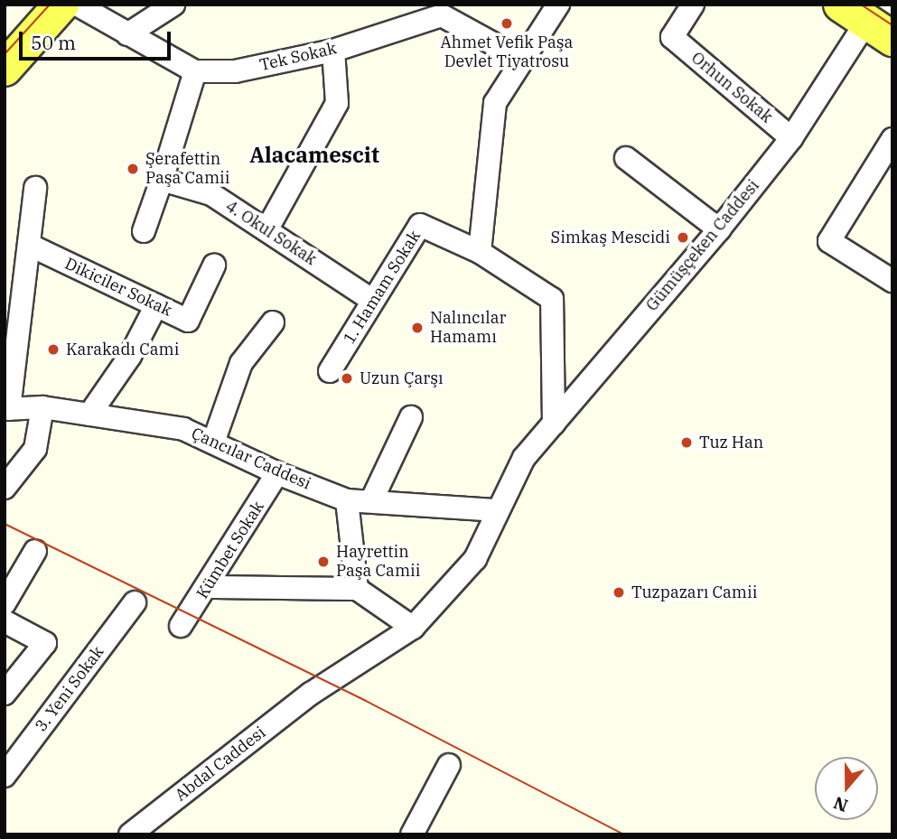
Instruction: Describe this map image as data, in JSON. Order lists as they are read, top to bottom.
{
  "streets": {
    "street": [
      "Tek Sokak",
      "Orhun Sokak",
      "4. Okul Sokak",
      "Gümüşçeken Caddesi",
      "Dikiciler Sokak",
      "1. Hamam Sokak",
      "Çancılar Caddesi",
      "Kümbet Sokak",
      "3. Yeni Sokak",
      "Abdal Caddesi"
    ]
  },
  "crossings": [
    ["Orhun Sokak", "Gümüşçeken Caddesi"],
    ["4. Okul Sokak", "1. Hamam Sokak"],
    ["Gümüşçeken Caddesi", "Çancılar Caddesi"],
    ["Gümüşçeken Caddesi", "Abdal Caddesi"],
    ["Çancılar Caddesi", "Kümbet Sokak"]
  ],
  "districts": ["Alacamescit"],
  "places": [
    "Ahmet Vefik Paşa Devlet Tiyatrosu",
    "Şerafettin Paşa Camii",
    "Simkaş Mescidi",
    "Nalıncılar Hamamı",
    "Karakadı Cami",
    "Uzun Çarşı",
    "Tuz Han",
    "Hayrettin Paşa Camii",
    "Tuzpazarı Camii"
  ],
  "scale_bar": "50 m",
  "north": "bottom"
}
